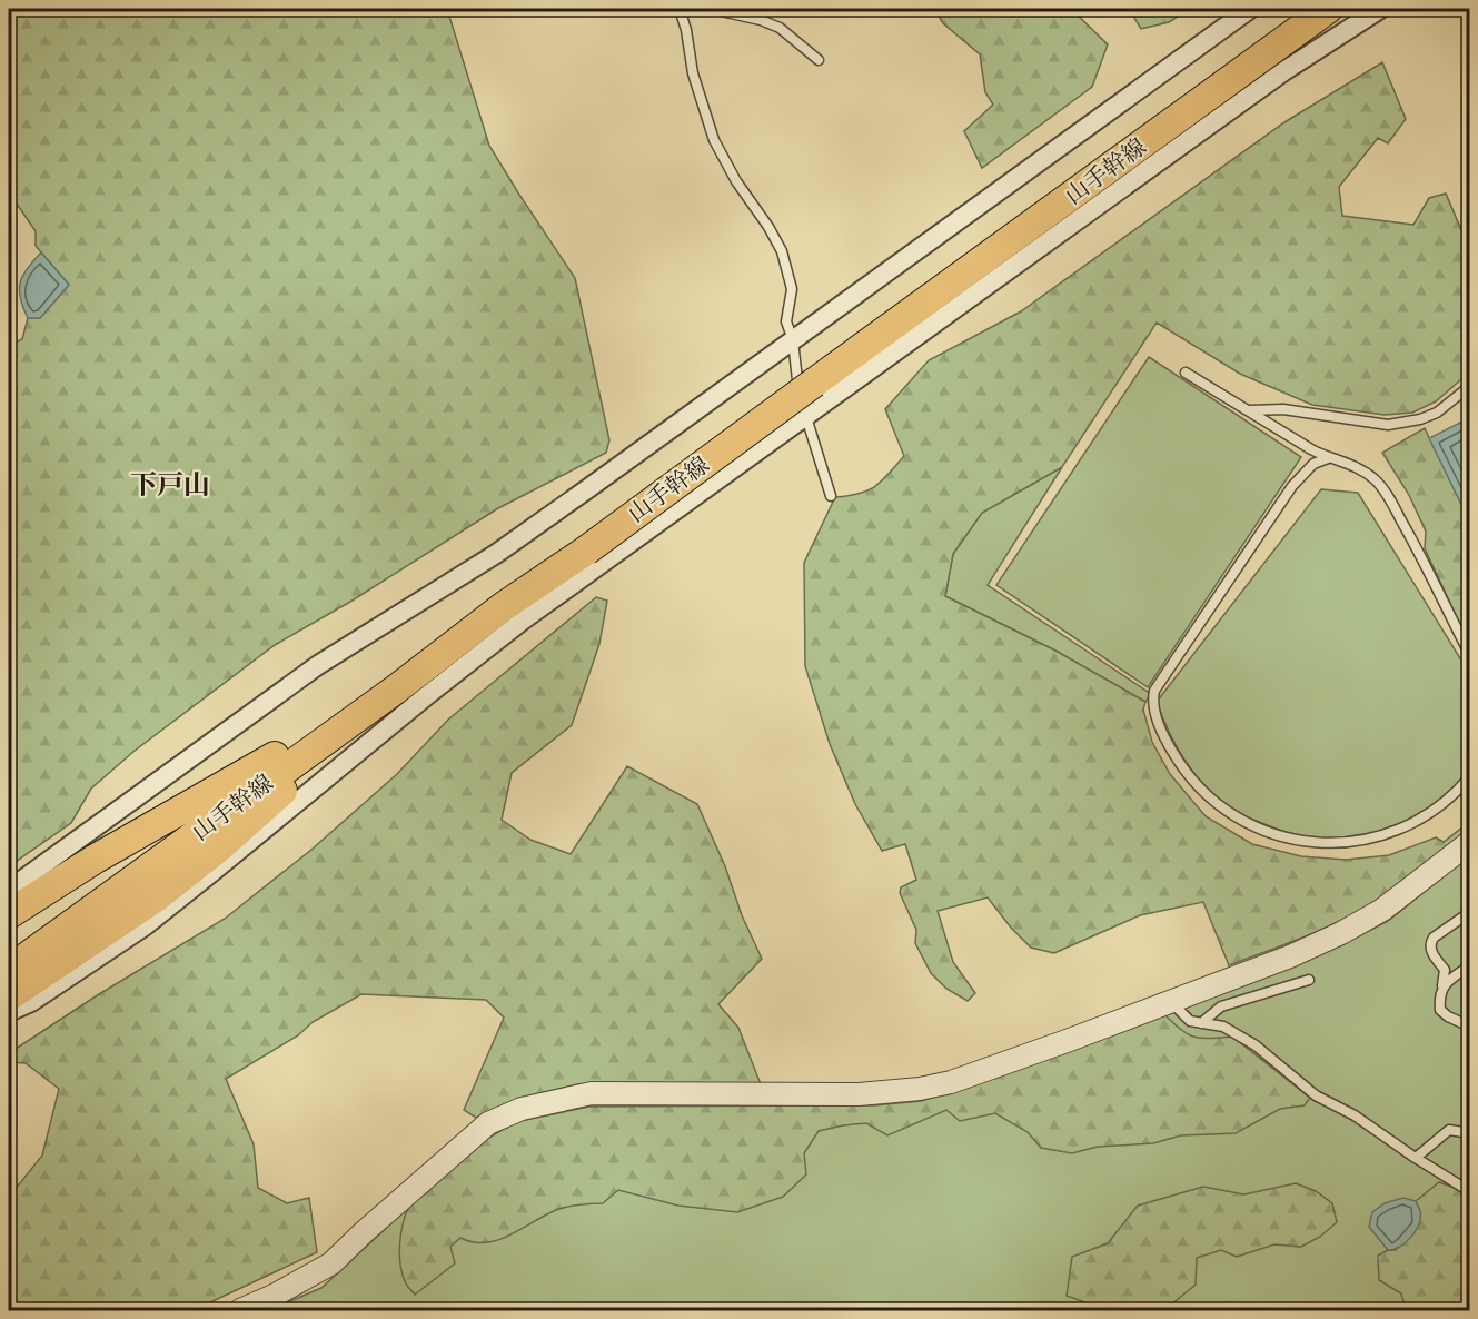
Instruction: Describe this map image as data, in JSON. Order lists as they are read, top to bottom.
{
  "streets": {
    "main road": ["山手幹線"]
  },
  "districts": ["下戸山"]
}
